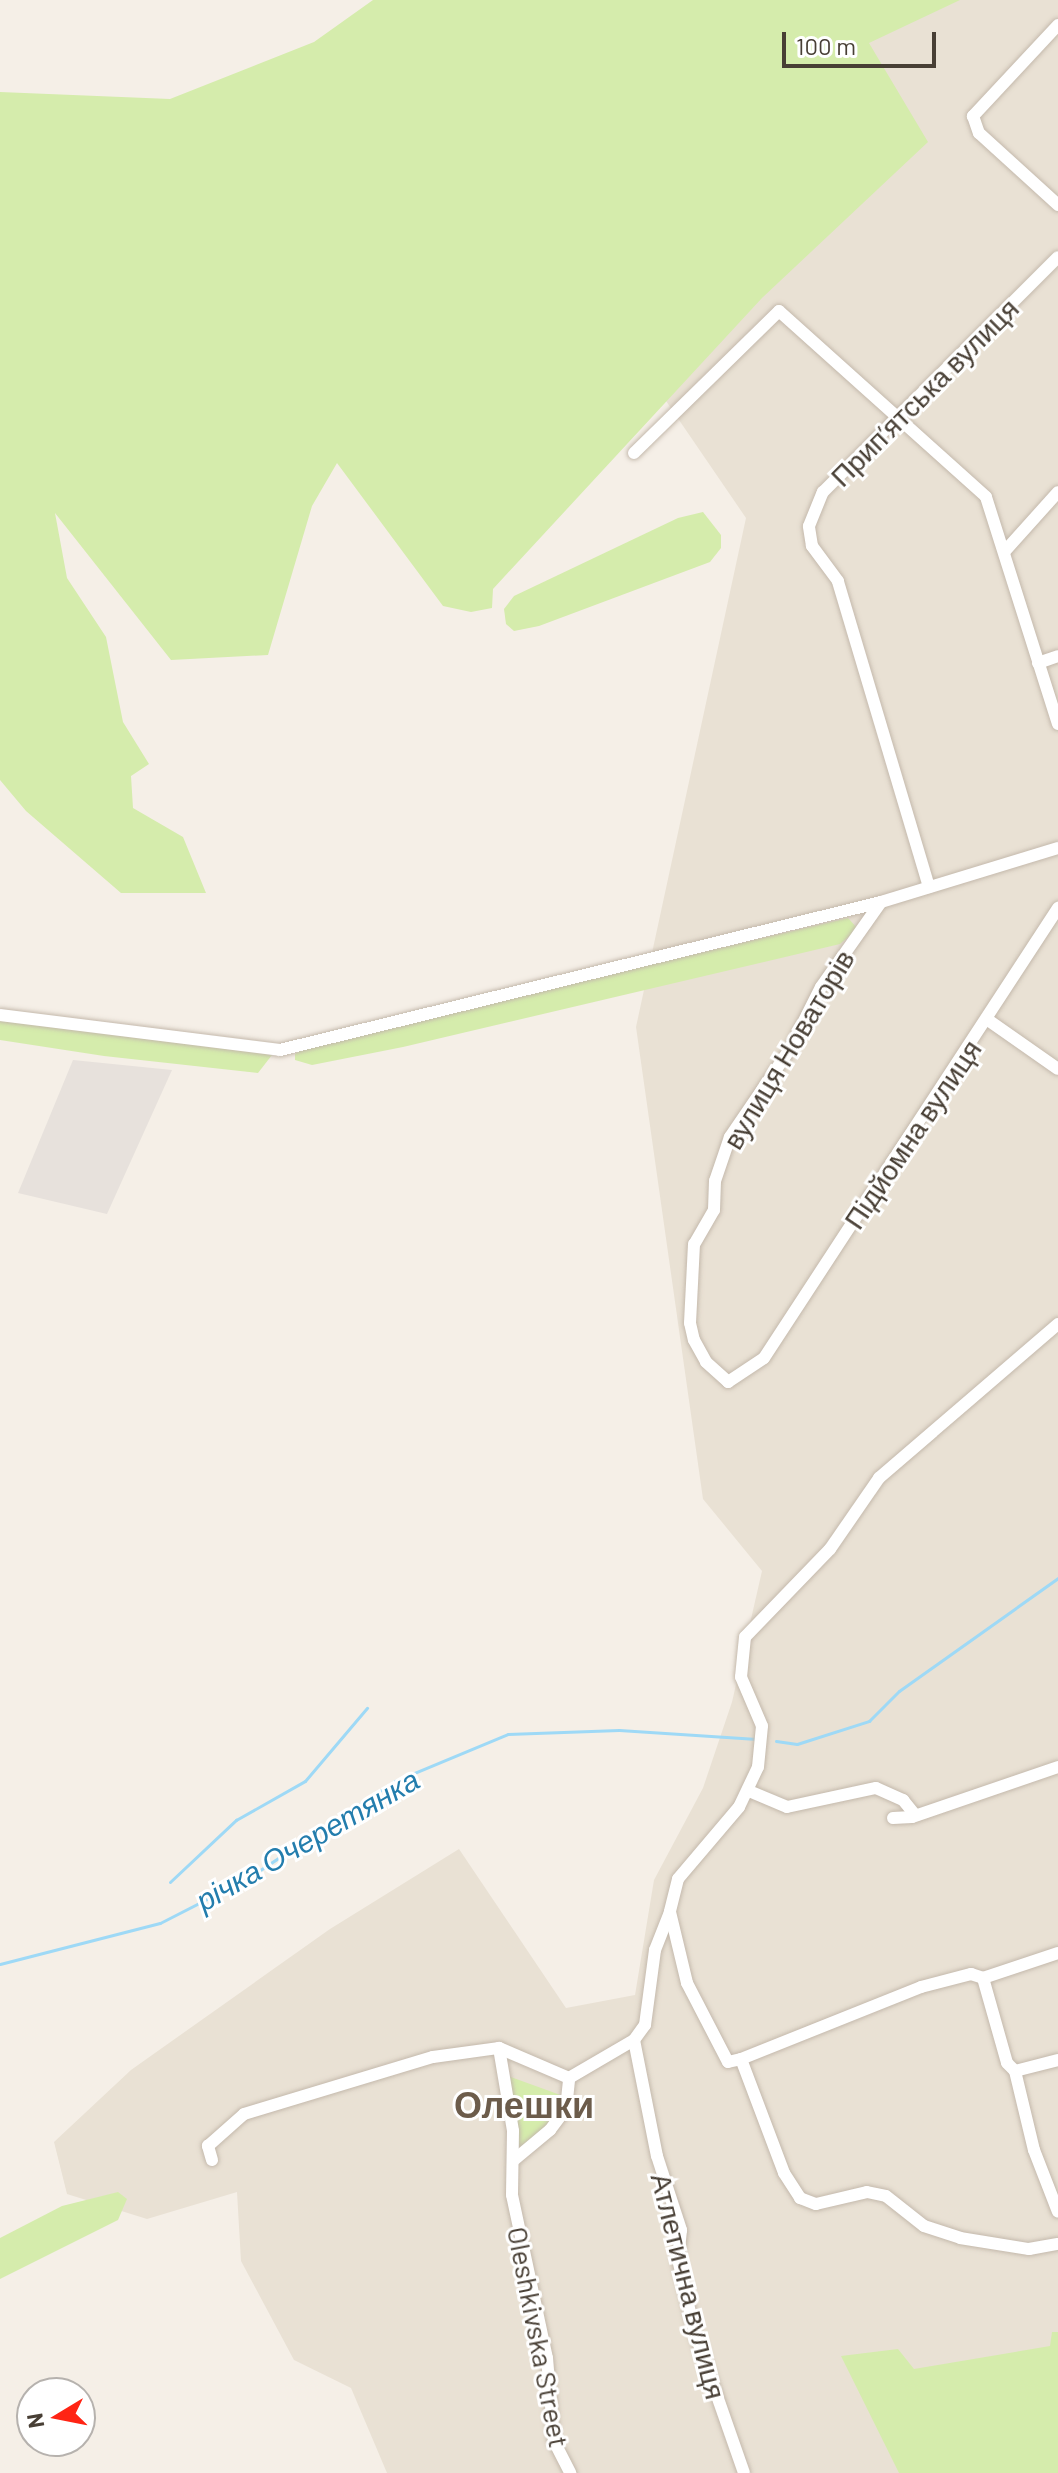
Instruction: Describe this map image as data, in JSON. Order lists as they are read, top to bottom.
{
  "streets": {
    "street": [
      "Прип’ятська вулиця",
      "вулиця Новаторів",
      "Підйомна вулиця",
      "Атлетична вулиця",
      "Oleshkivska Street"
    ]
  },
  "crossings": [
    ["вулиця Новаторів", "Підйомна вулиця"]
  ],
  "districts": ["Олешки"],
  "water": ["річка Очеретянка"],
  "scale_bar": "100 m",
  "north": "left"
}
